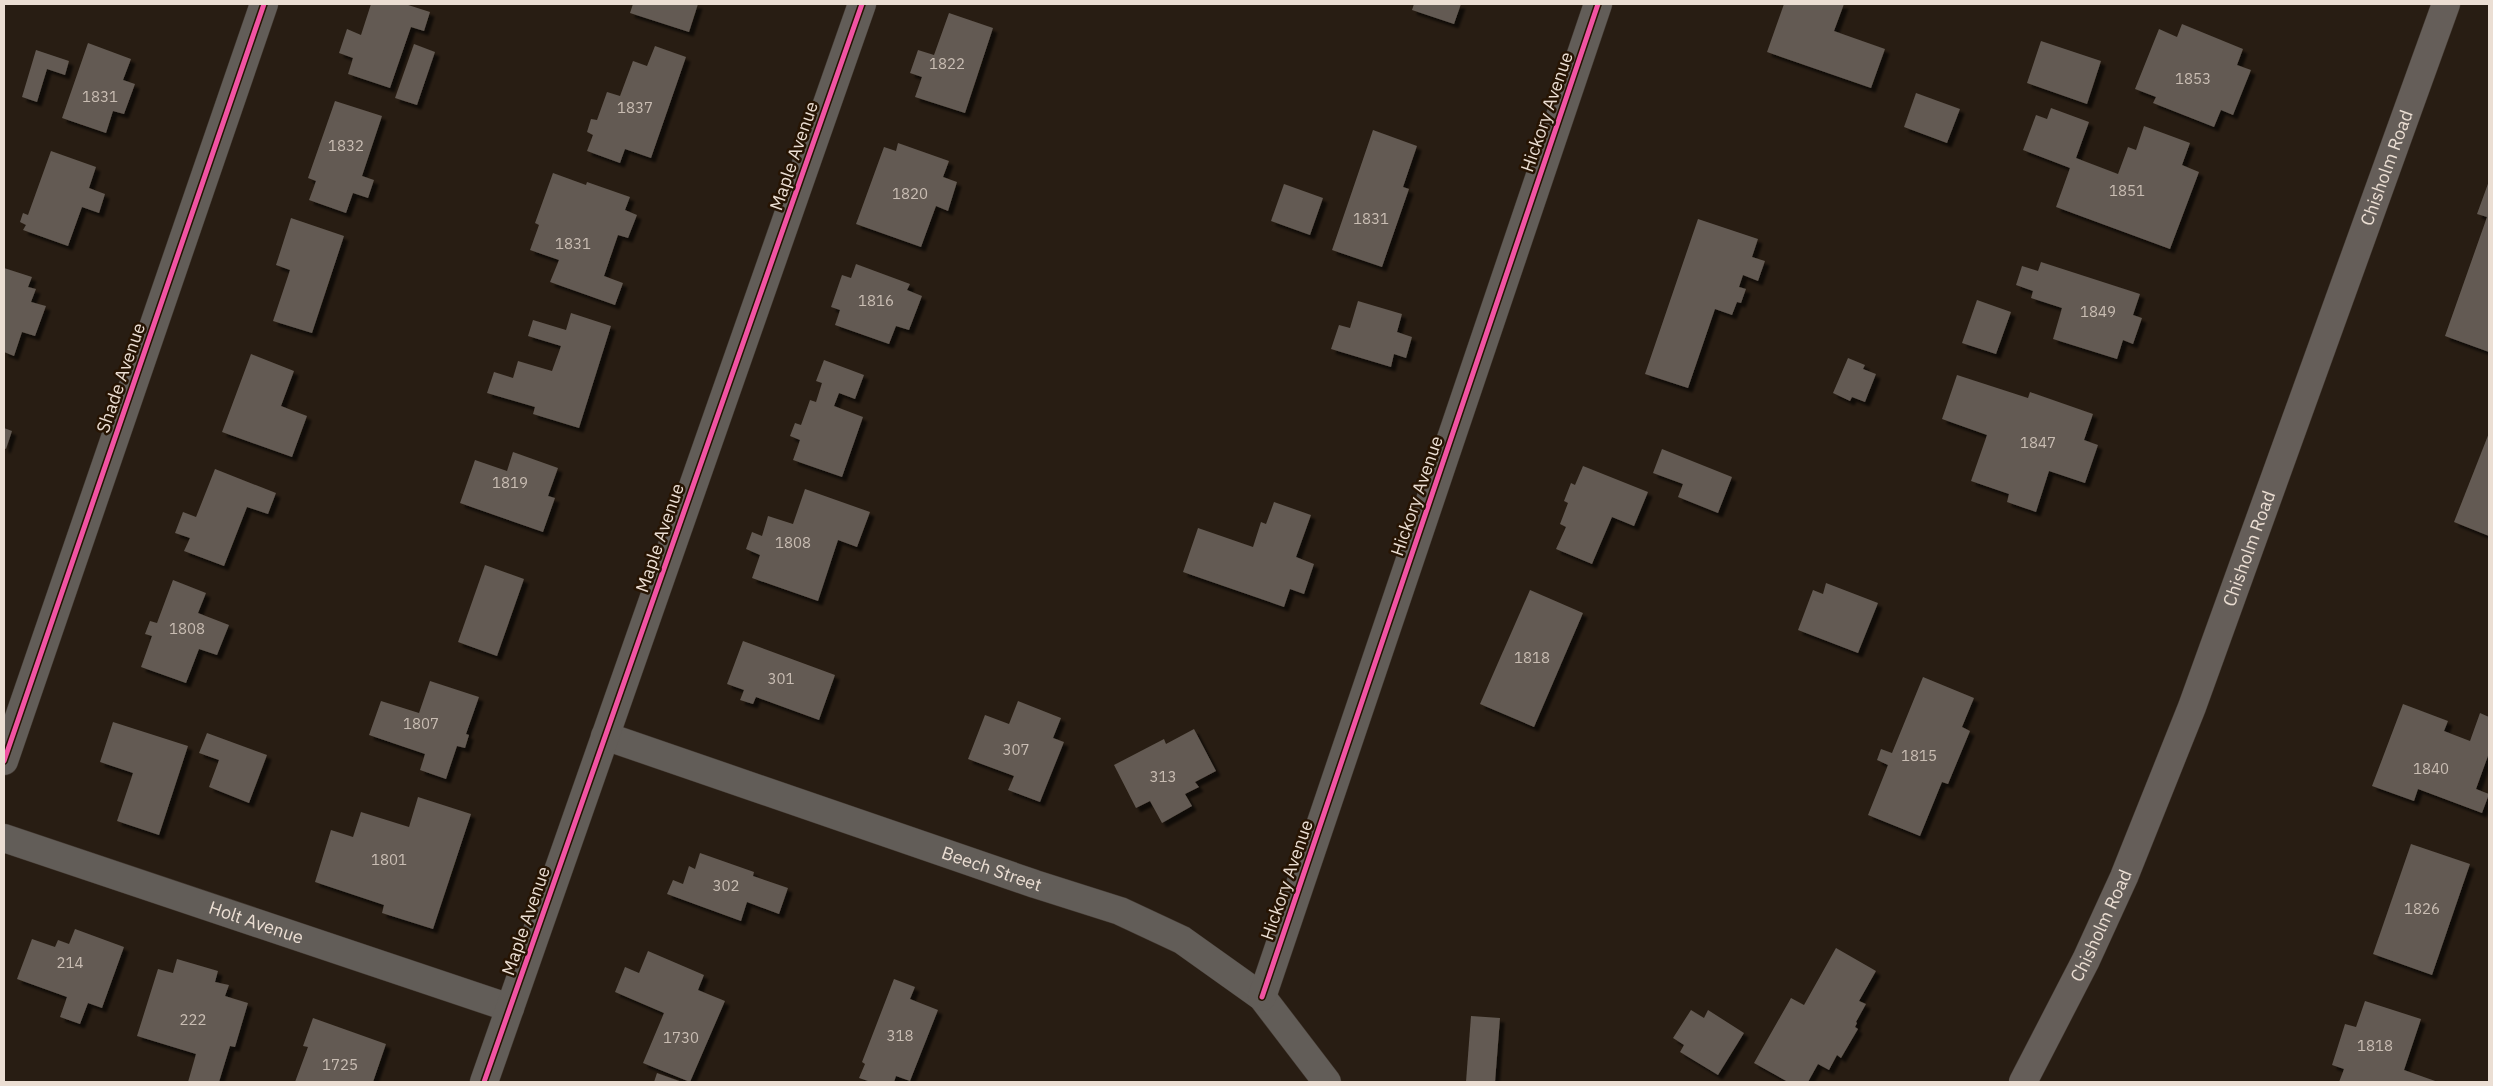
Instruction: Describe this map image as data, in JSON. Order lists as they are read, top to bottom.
{
  "streets": {
    "main road": ["Chisholm Road"],
    "street": [
      "Hickory Avenue",
      "Maple Avenue",
      "Shade Avenue",
      "Beech Street",
      "Holt Avenue"
    ]
  },
  "crossings": [
    ["Hickory Avenue", "Beech Street"],
    ["Maple Avenue", "Beech Street"],
    ["Maple Avenue", "Holt Avenue"]
  ],
  "house_numbers": [
    "1822",
    "1853",
    "1831",
    "1837",
    "1832",
    "1851",
    "1820",
    "1831",
    "1831",
    "1816",
    "1849",
    "1847",
    "1819",
    "1808",
    "1808",
    "1818",
    "301",
    "1807",
    "307",
    "1815",
    "1840",
    "313",
    "1801",
    "302",
    "1826",
    "214",
    "222",
    "318",
    "1730",
    "1818",
    "1725"
  ]
}
